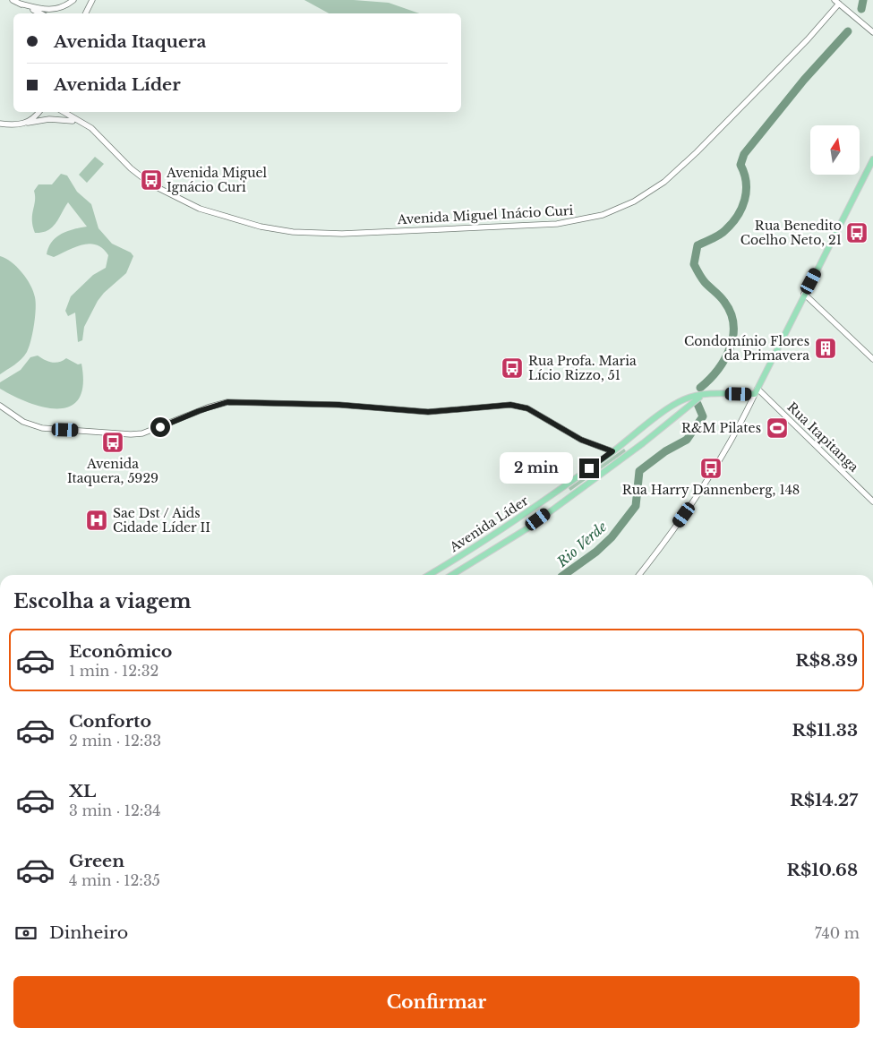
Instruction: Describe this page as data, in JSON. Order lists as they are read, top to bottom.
{
  "streets": {
    "main road": ["Avenida Líder"],
    "street": ["Avenida Miguel Inácio Curi", "Rua Itapitanga"]
  },
  "crossings": [
    ["Rua Itapitanga", "Avenida Líder"]
  ],
  "water": ["Rio Verde"],
  "places": {
    "bus stop": [
      "Avenida Miguel Ignácio Curi",
      "Rua Benedito Coelho Neto, 21",
      "Rua Profa. Maria Lício Rizzo, 51",
      "Avenida Itaquera, 5929",
      "Rua Harry Dannenberg, 148"
    ],
    "building": ["Condomínio Flores da Primavera"],
    "sports": ["R&M Pilates"],
    "hospital": ["Sae Dst / Aids Cidade Líder II"]
  },
  "north": "top",
  "page": {
    "banner": ["Avenida Itaquera", "Avenida Líder"],
    "bubble": "2 min",
    "heading": "Escolha a viagem",
    "list": [
      {
        "name": "Econômico",
        "note": "1 min · 12:32",
        "value": "R$8.39"
      },
      {
        "name": "Conforto",
        "note": "2 min · 12:33",
        "value": "R$11.33"
      },
      {
        "name": "XL",
        "note": "3 min · 12:34",
        "value": "R$14.27"
      },
      {
        "name": "Green",
        "note": "4 min · 12:35",
        "value": "R$10.68"
      }
    ],
    "pay": ["Dinheiro", "740 m"],
    "buttons": "Confirmar"
  }
}
